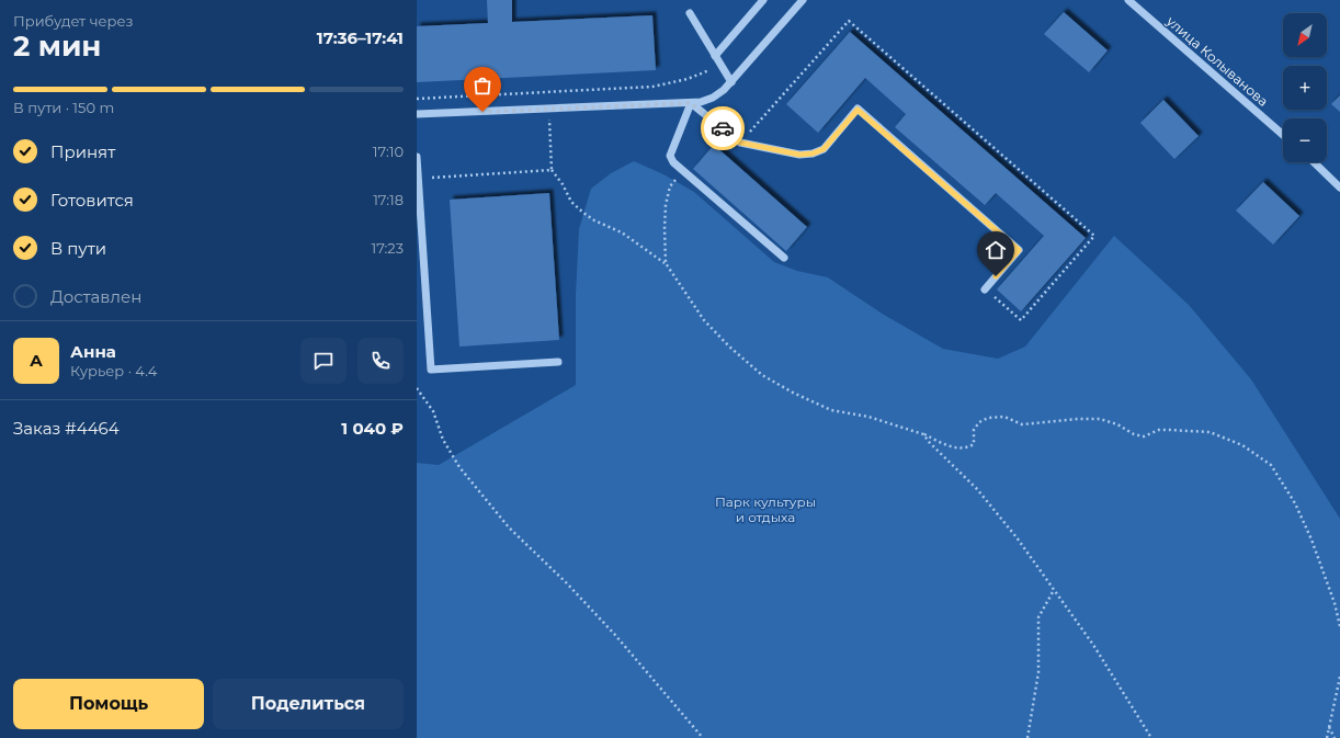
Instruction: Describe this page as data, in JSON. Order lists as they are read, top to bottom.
{
  "streets": {
    "street": ["улица Колыванова"]
  },
  "parks": ["Парк культуры и отдыха"],
  "north": "bottom left",
  "page": {
    "heading": ["2 мин", "Прибудет через", "17:36–17:41"],
    "panel": [
      "Анна",
      "Курьер · 4.4",
      "Заказ #4464",
      "1 040 ₽"
    ],
    "map_buttons": ["+", "−"],
    "bar": "В пути · 150 m",
    "list": [
      ["Принят", "17:10"],
      ["Готовится", "17:18"],
      ["В пути", "17:23"],
      "Доставлен"
    ],
    "round": "А",
    "buttons": ["Помощь", "Поделиться"]
  }
}
